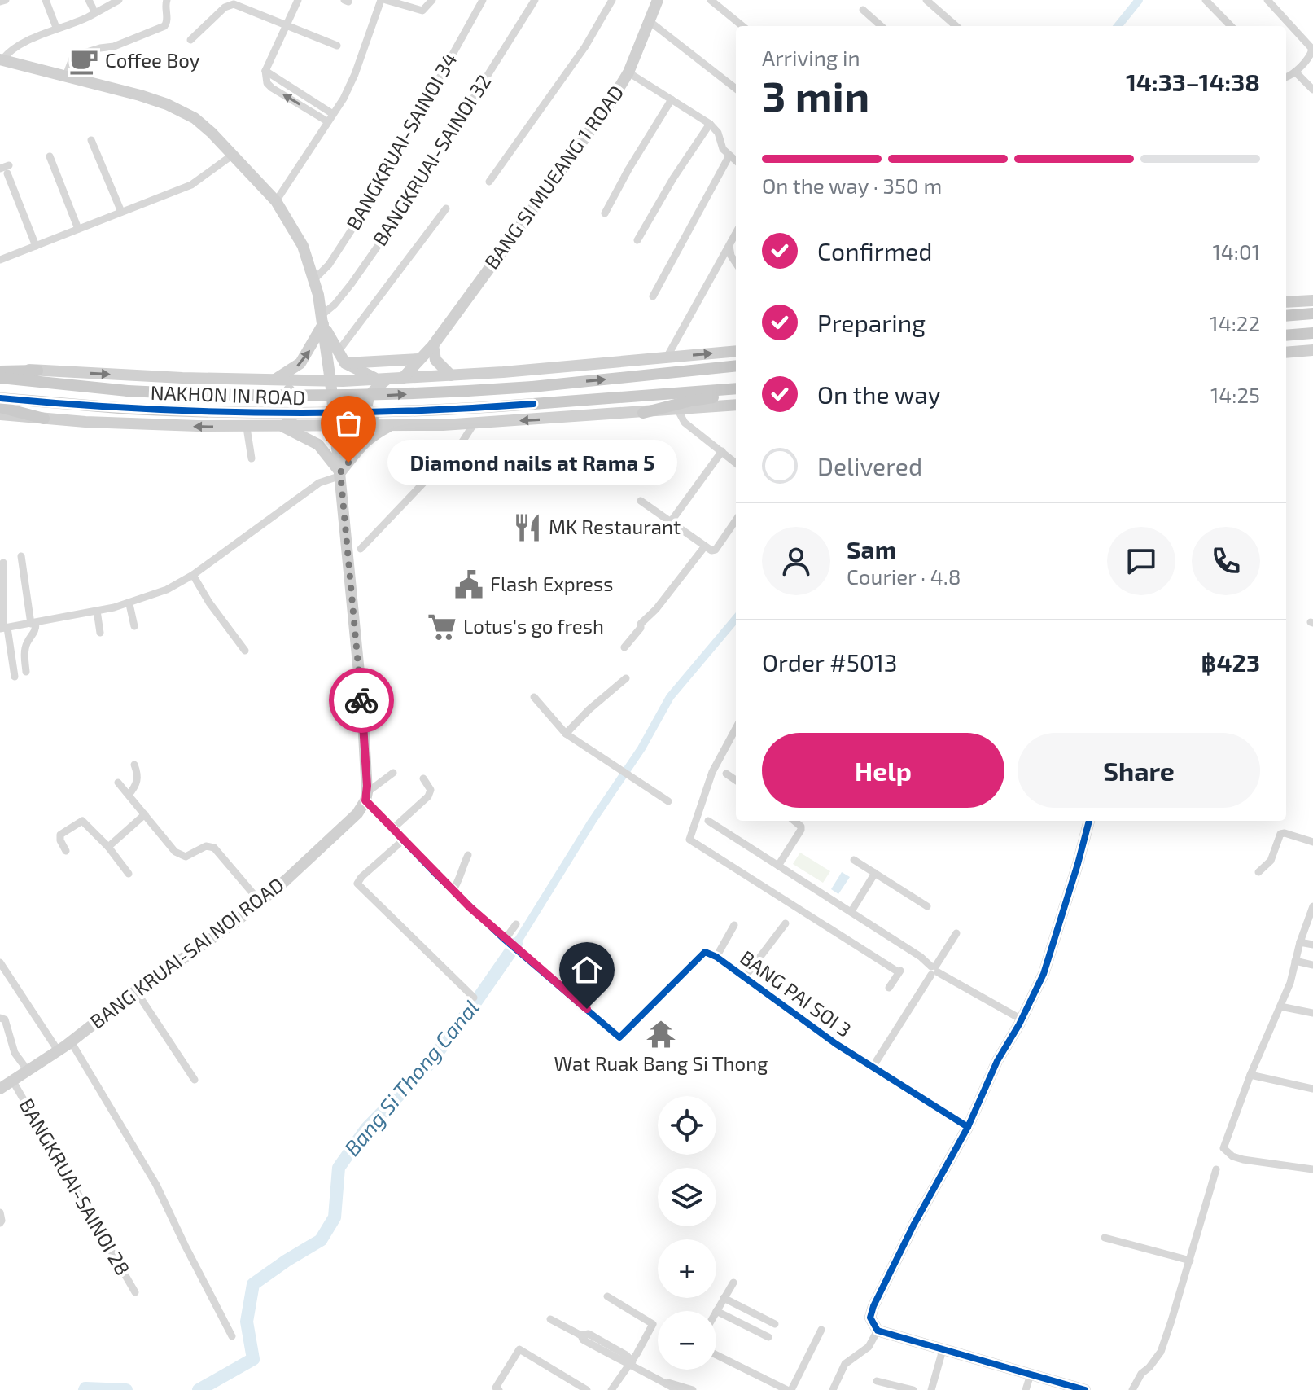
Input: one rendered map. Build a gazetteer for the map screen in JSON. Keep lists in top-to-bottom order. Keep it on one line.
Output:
{"streets":{"main road":["BANG SI MUEANG 1 ROAD","NAKHON IN ROAD","BANG KRUAI-SAI NOI ROAD"],"street":["BANGKRUAI-SAINOI 34","BANGKRUAI-SAINOI 32","BANG PAI SOI 3","BANGKRUAI-SAINOI 28"]},"crossings":[["BANG SI MUEANG 1 ROAD","NAKHON IN ROAD"],["BANG KRUAI-SAI NOI ROAD","BANGKRUAI-SAINOI 28"]],"water":["Bang Si Thong Canal"],"places":{"cafe":["Coffee Boy"],"other":["Diamond nails at Rama 5"],"restaurant":["MK Restaurant"],"public building":["Flash Express"],"supermarket":["Lotus's go fresh"],"temple":["Wat Ruak Bang Si Thong"]},"page":{"heading":["3 min","Arriving in","14:33–14:38"],"panel":["Sam","Courier · 4.8","Order #5013","฿423"],"bar":"On the way · 350 m","list":[["Confirmed","14:01"],["Preparing","14:22"],["On the way","14:25"],"Delivered"],"bubble":"Diamond nails at Rama 5","buttons":["Help","Share"],"map_buttons":["+","−"]}}
